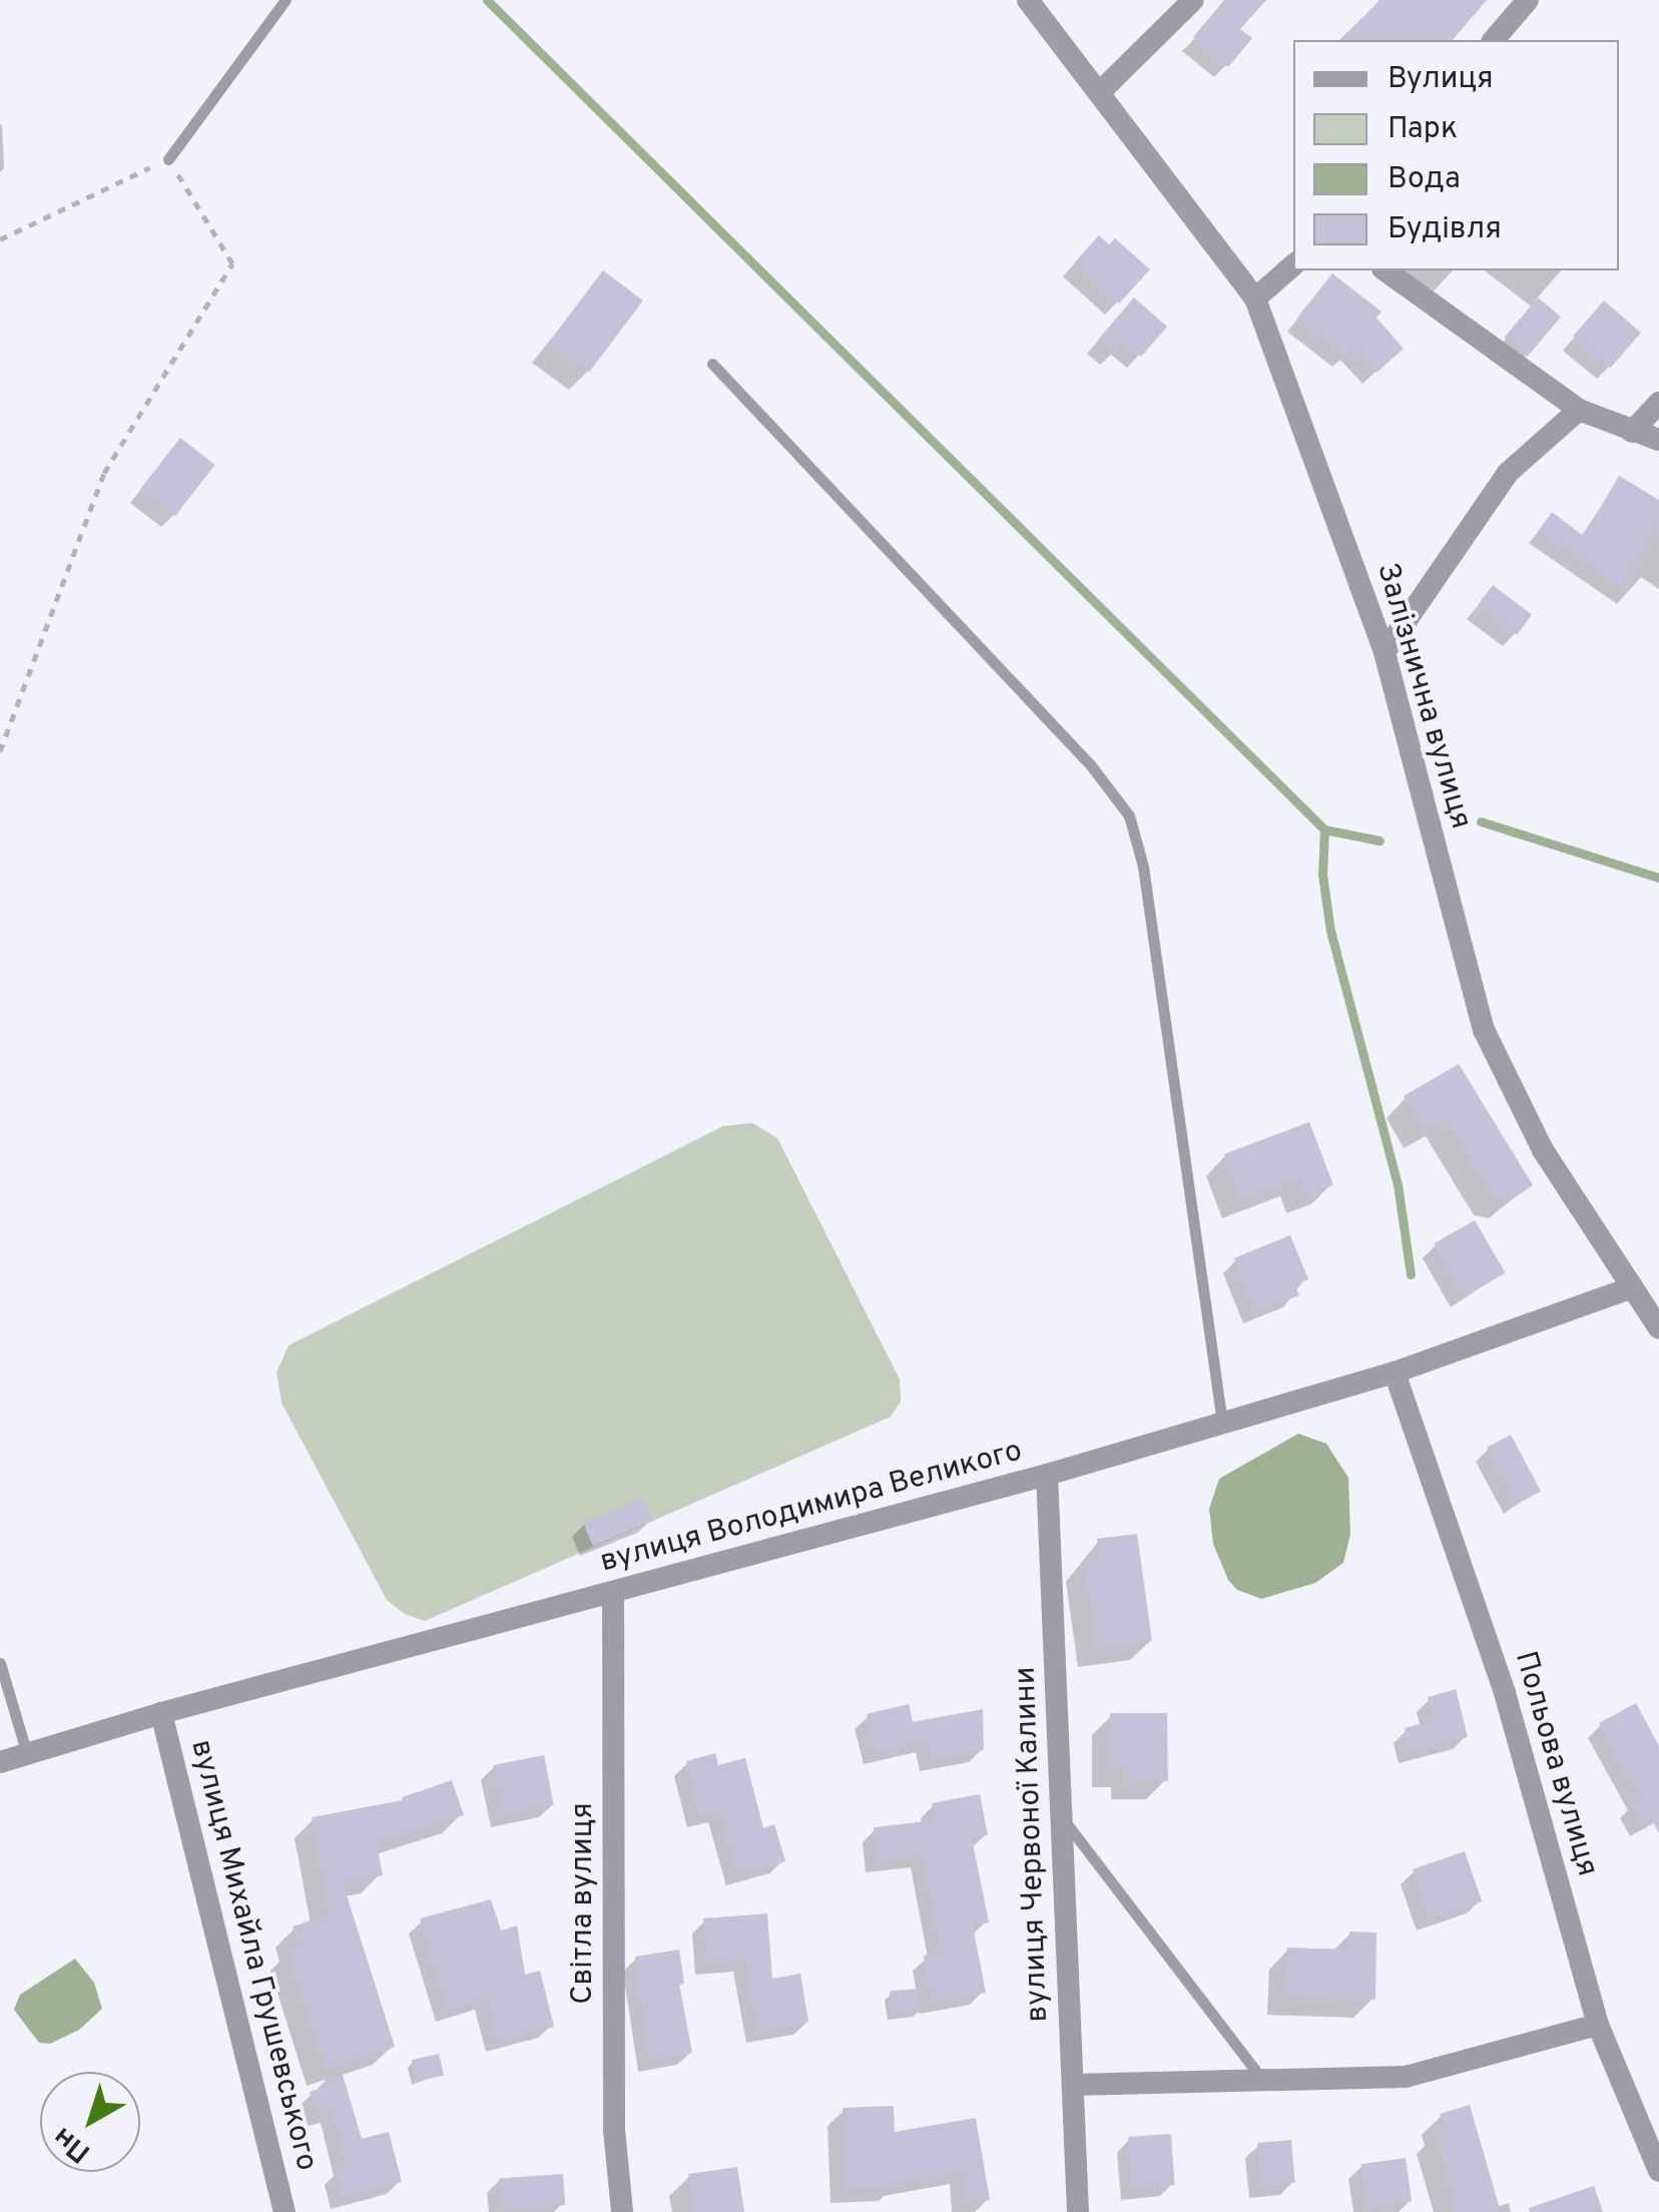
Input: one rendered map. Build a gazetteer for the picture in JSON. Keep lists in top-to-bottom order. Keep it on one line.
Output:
{"streets":{"street":["Залізнична вулиця","вулиця Володимира Великого","Польова вулиця","вулиця Червоної Калини","Світла вулиця","вулиця Михайла Грушевського"]},"crossings":[["Залізнична вулиця","вулиця Володимира Великого"],["вулиця Володимира Великого","Польова вулиця"],["вулиця Володимира Великого","вулиця Червоної Калини"],["вулиця Володимира Великого","Світла вулиця"],["вулиця Володимира Великого","вулиця Михайла Грушевського"]],"legend":["Вулиця","Парк","Вода","Будівля"],"north":"bottom left"}
